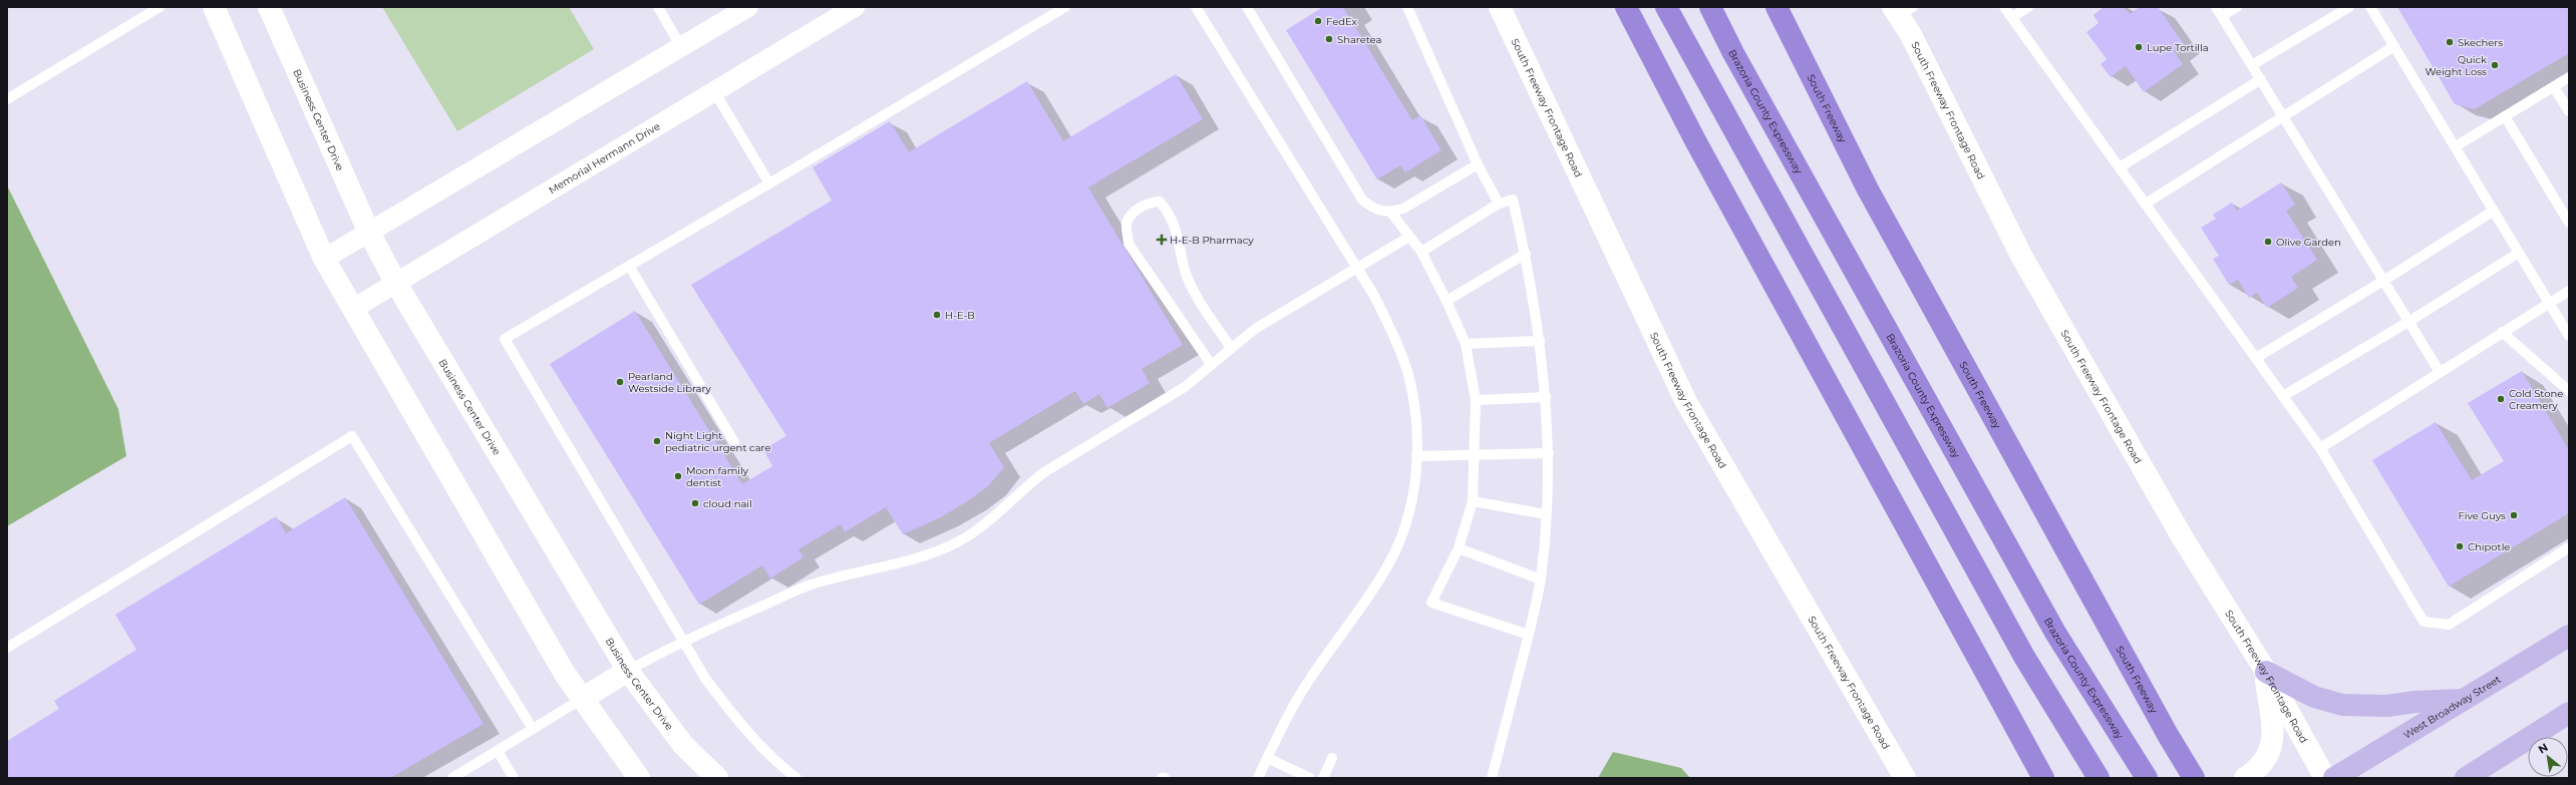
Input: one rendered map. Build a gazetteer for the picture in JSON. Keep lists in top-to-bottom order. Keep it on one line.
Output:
{"streets":{"highway":["South Freeway","Brazoria County Expressway"],"main road":["South Freeway Frontage Road","Business Center Drive","West Broadway Street"],"street":["Memorial Hermann Drive"]},"crossings":[["Business Center Drive","Memorial Hermann Drive"]],"places":{"other":["FedEx","Sharetea","Skechers","Lupe Tortilla","Quick Weight Loss","Olive Garden","H-E-B","Pearland Westside Library","Cold Stone Creamery","Night Light pediatric urgent care","Moon family dentist","cloud nail","Five Guys","Chipotle"],"health":["H-E-B Pharmacy"]},"north":"top left"}
